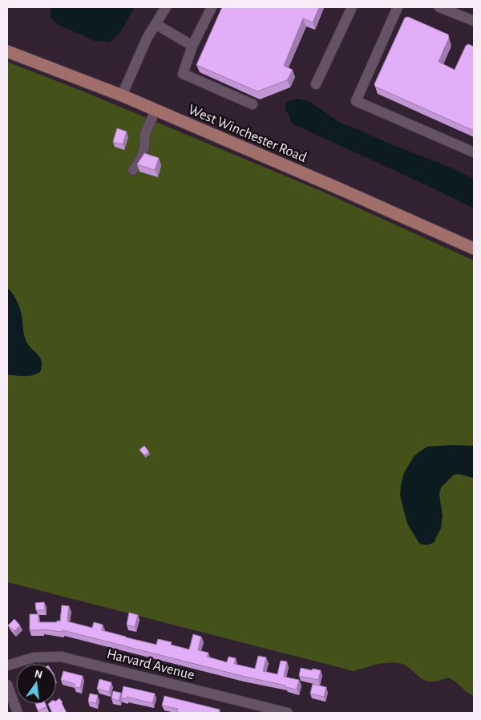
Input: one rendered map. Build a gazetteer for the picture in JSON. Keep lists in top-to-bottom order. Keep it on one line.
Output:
{"streets":{"main road":["West Winchester Road"],"street":["Harvard Avenue"]},"north":"top"}
